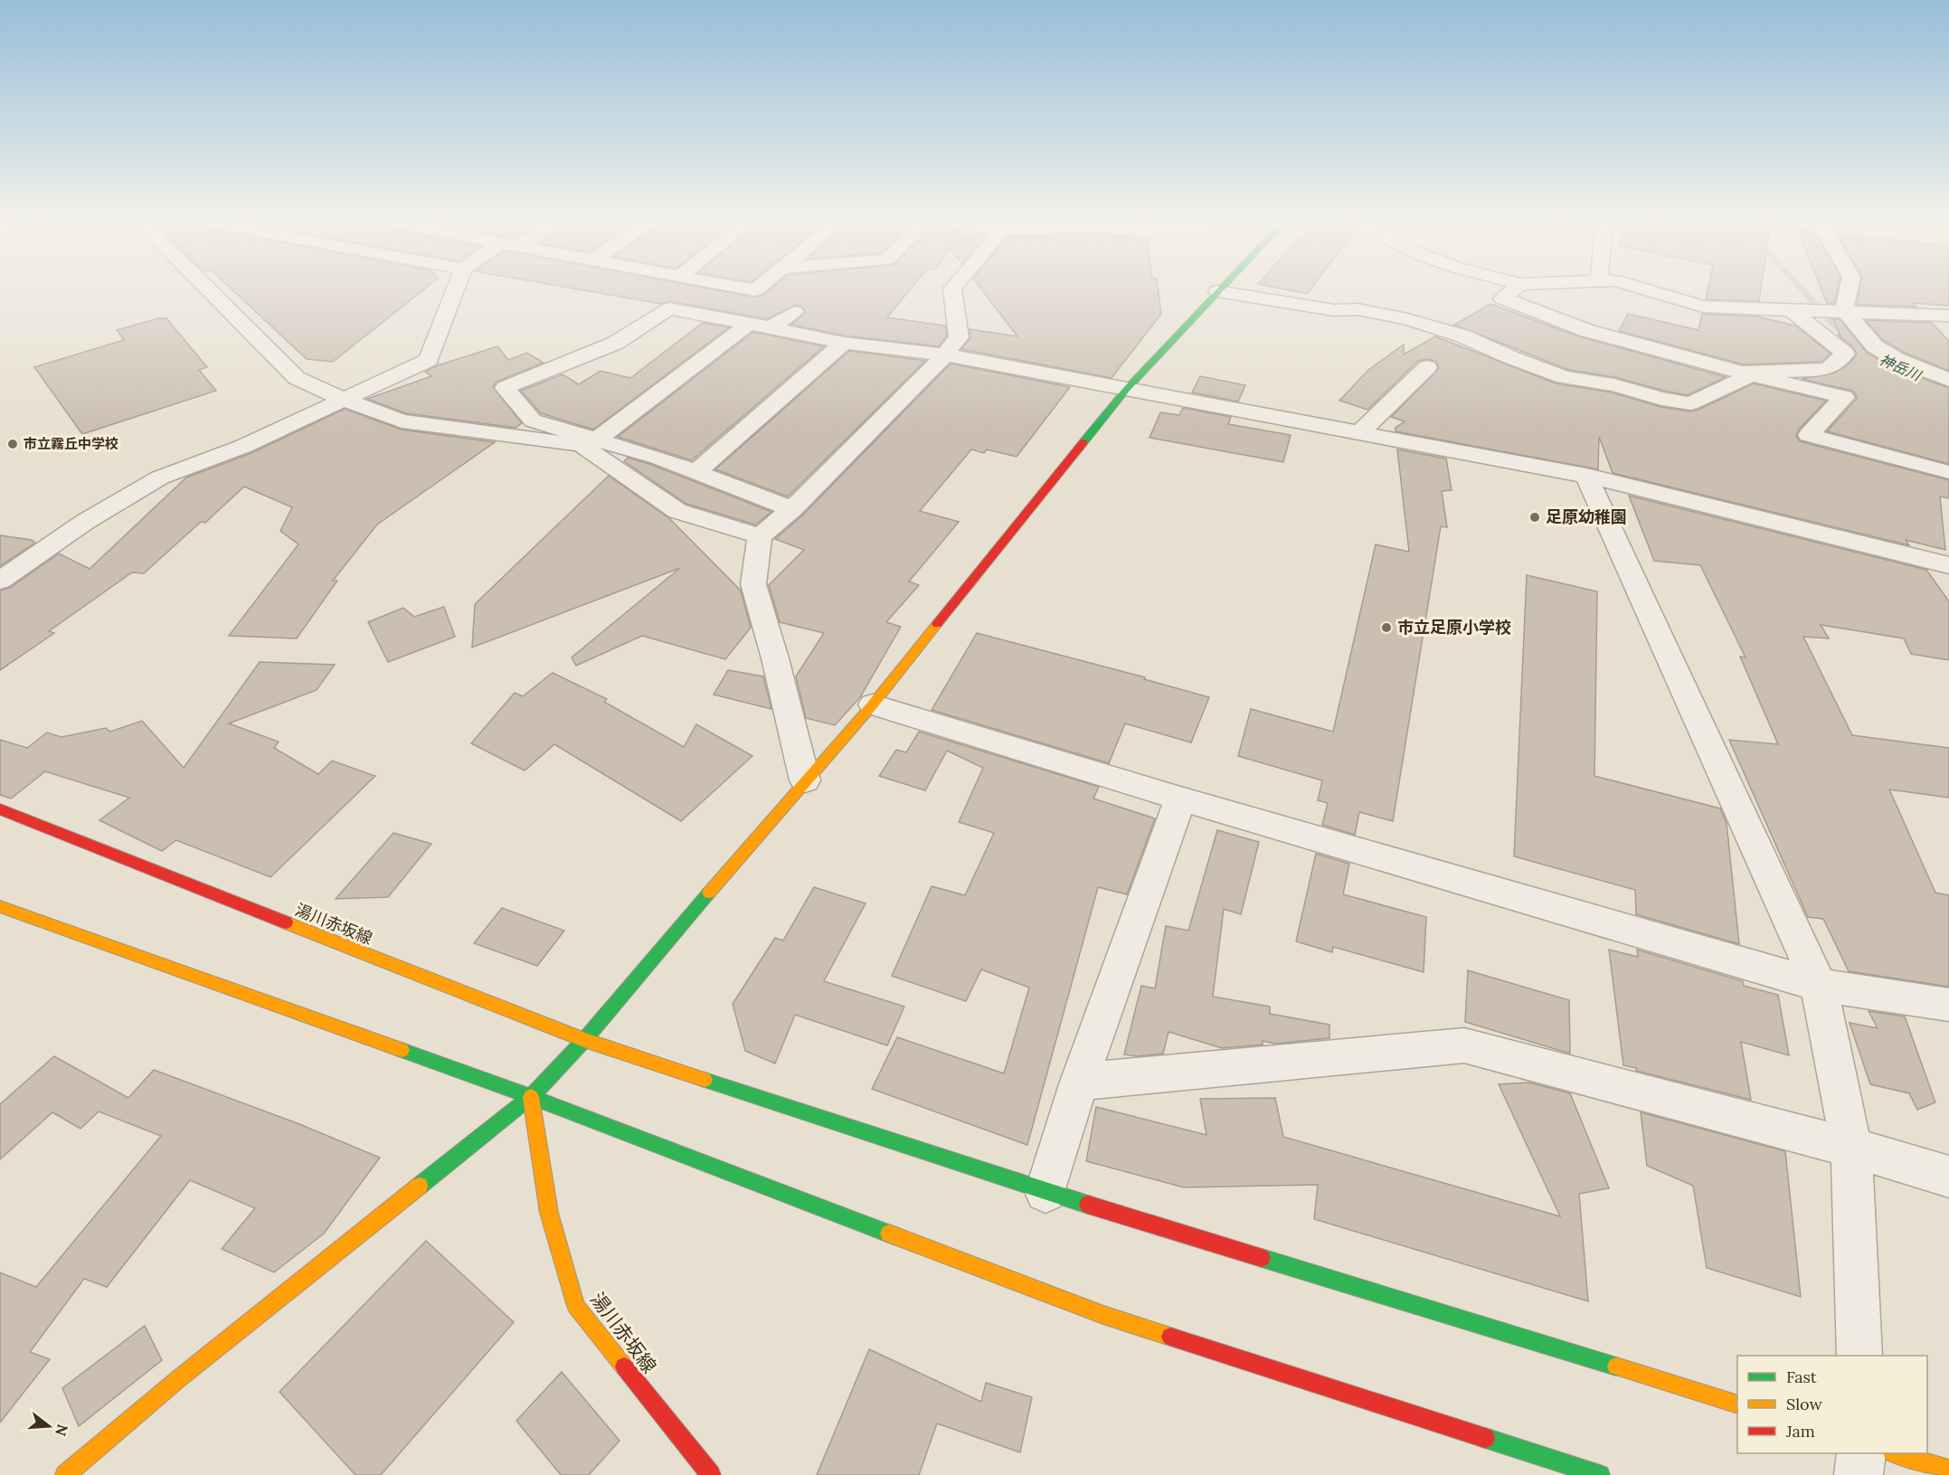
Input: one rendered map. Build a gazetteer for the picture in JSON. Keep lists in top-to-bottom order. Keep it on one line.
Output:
{"streets":{"street":["湯川赤坂線"]},"water":["神岳川"],"places":["市立霧丘中学校","足原幼稚園","市立足原小学校"],"legend":["Fast","Slow","Jam"],"north":"right"}
